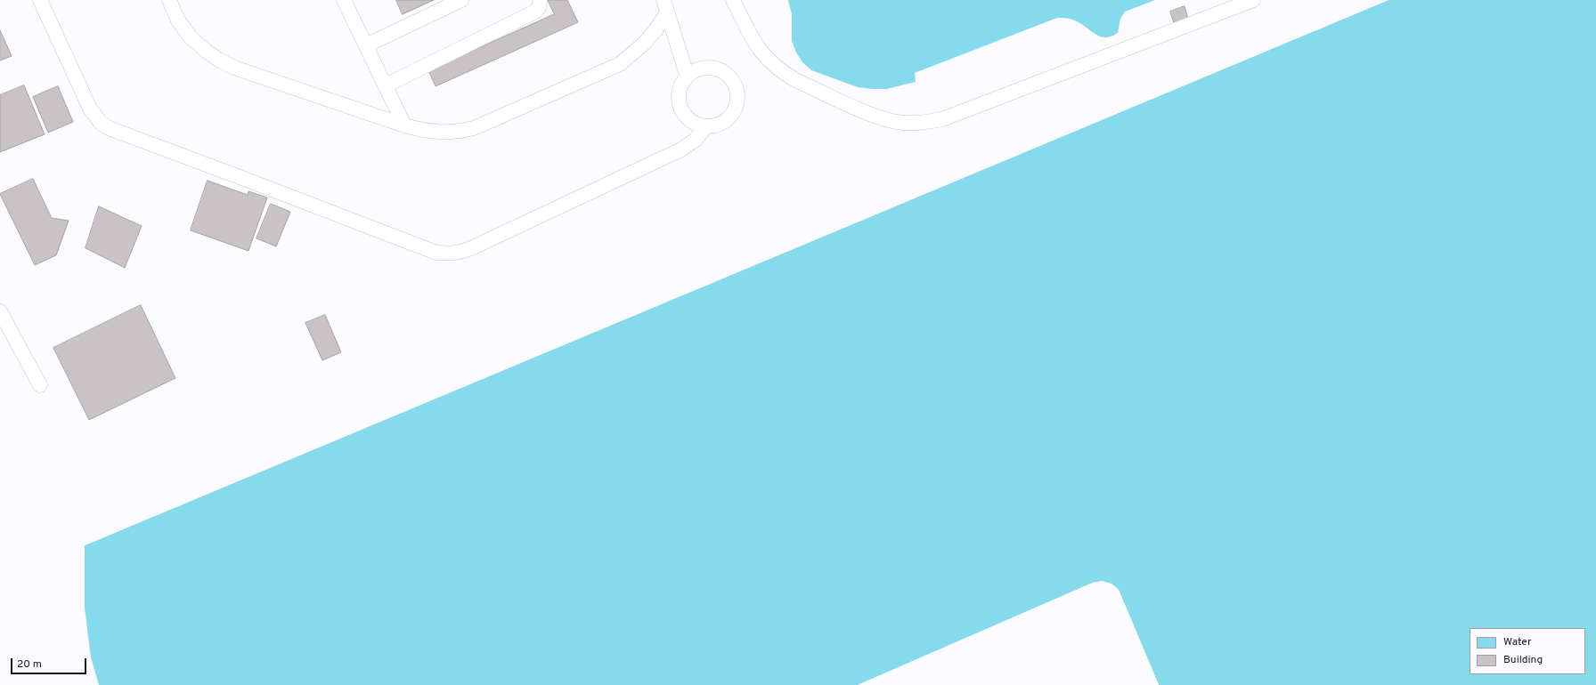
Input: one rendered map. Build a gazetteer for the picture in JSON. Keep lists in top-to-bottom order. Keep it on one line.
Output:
{"legend":["Water","Building"],"scale_bar":"20 m"}
